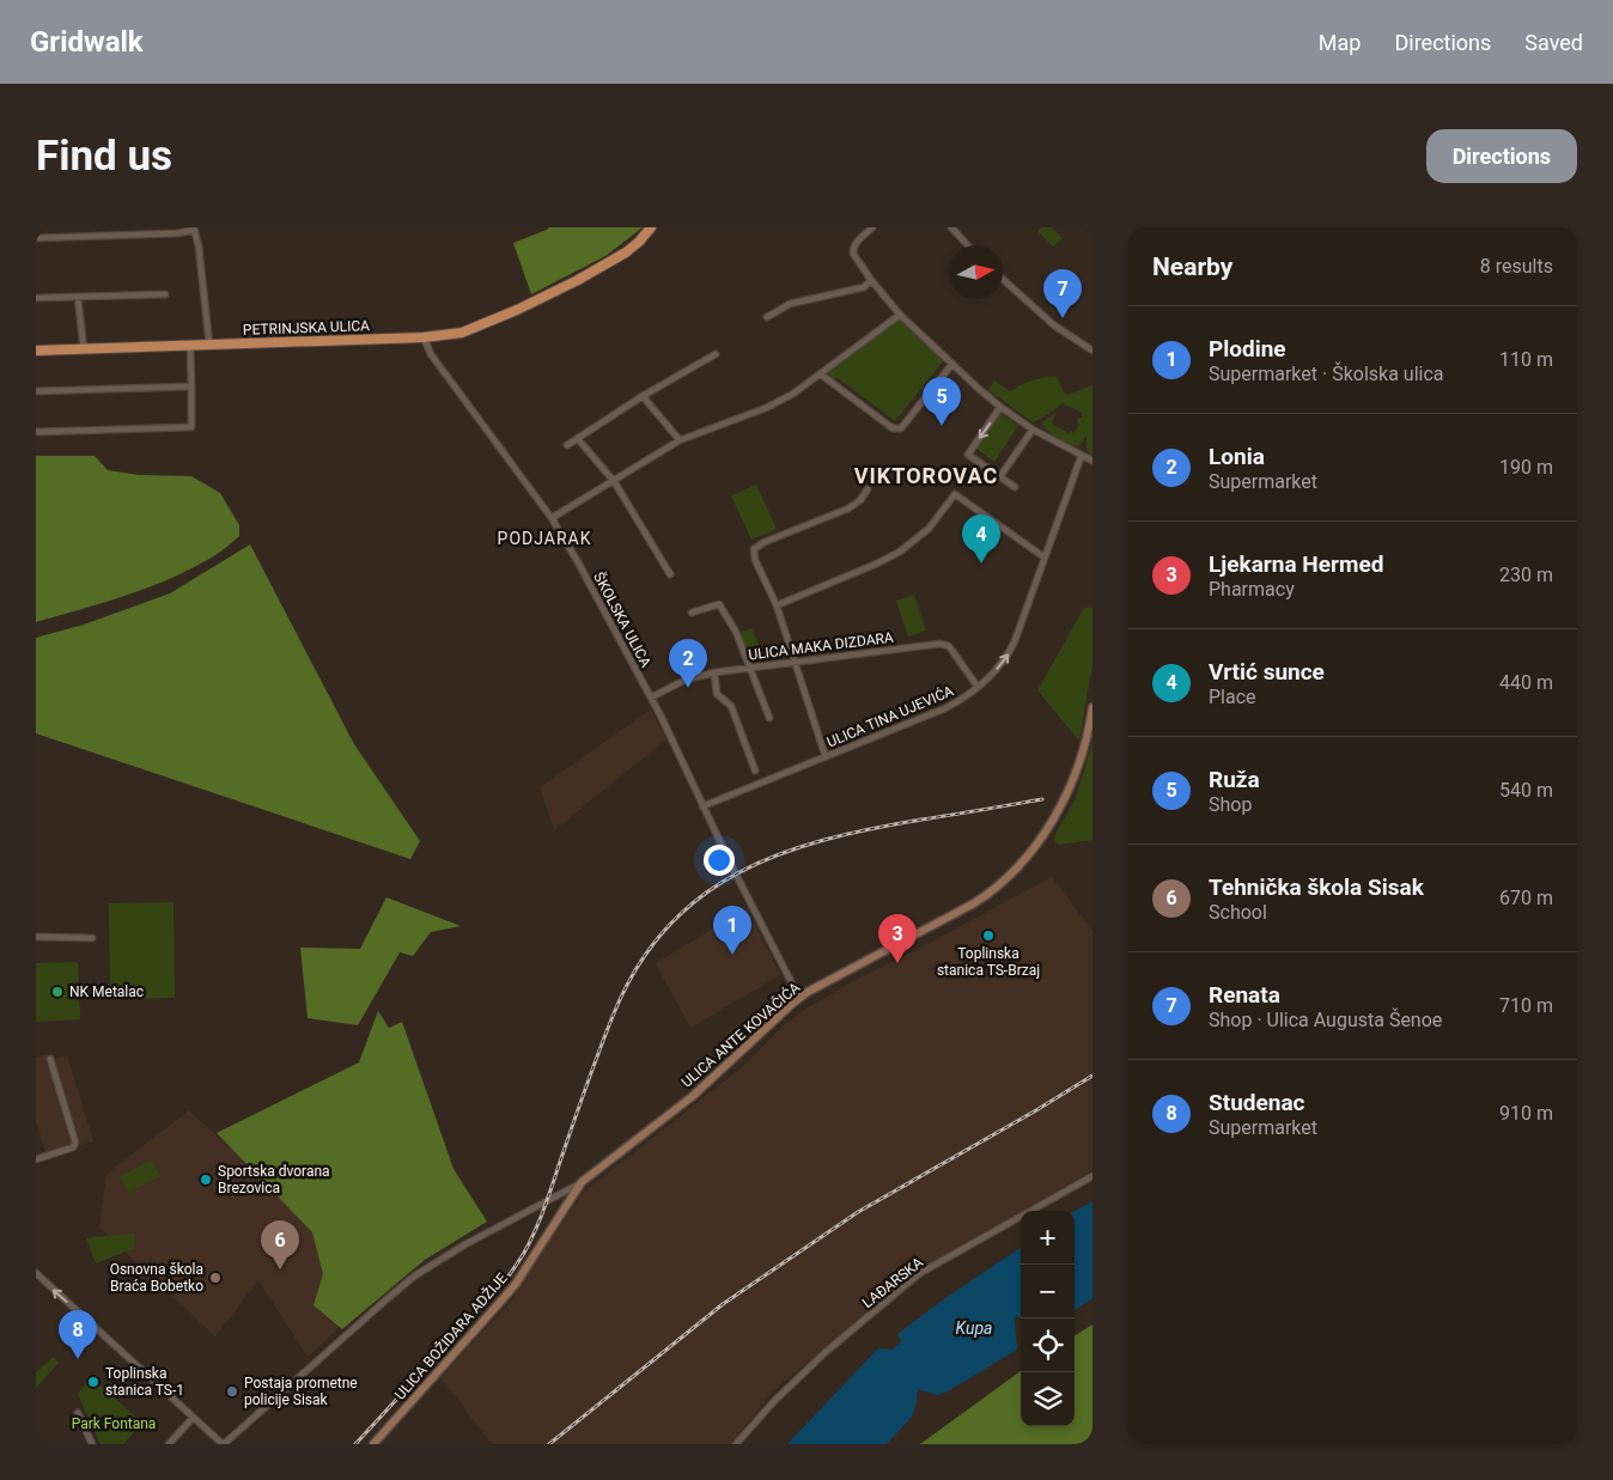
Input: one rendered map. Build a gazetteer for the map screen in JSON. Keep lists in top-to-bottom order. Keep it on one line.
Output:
{"streets":{"main road":["PETRINJSKA ULICA","ULICA ANTE KOVAČIĆA","ULICA BOŽIDARA ADŽIJE"],"street":["ŠKOLSKA ULICA","ULICA MAKA DIZDARA","ULICA TINA UJEVIĆA","LAĐARSKA"]},"crossings":[["PETRINJSKA ULICA","ŠKOLSKA ULICA"],["ŠKOLSKA ULICA","ULICA MAKA DIZDARA"],["ŠKOLSKA ULICA","ULICA TINA UJEVIĆA"],["ŠKOLSKA ULICA","ULICA ANTE KOVAČIĆA"],["ULICA MAKA DIZDARA","ULICA TINA UJEVIĆA"],["ULICA ANTE KOVAČIĆA","ULICA BOŽIDARA ADŽIJE"]],"districts":["VIKTOROVAC","PODJARAK"],"water":["Kupa"],"parks":["Park Fontana"],"places":["Toplinska stanica TS-Brzaj","NK Metalac","Sportska dvorana Brezovica","Osnovna škola Braća Bobetko","Toplinska stanica TS-1","Postaja prometne policije Sisak"],"north":"right","page":{"header":"Gridwalk","nav":["Map","Directions","Saved"],"buttons":"Directions","title":"Find us","heading":["Nearby","8 results"],"pins":["7","5","4","2","1","3","6","8"],"list":[{"mark":"1","name":"Plodine","note":"Supermarket · Školska ulica","value":"110 m"},{"mark":"2","name":"Lonia","note":"Supermarket","value":"190 m"},{"mark":"3","name":"Ljekarna Hermed","note":"Pharmacy","value":"230 m"},{"mark":"4","name":"Vrtić sunce","note":"Place","value":"440 m"},{"mark":"5","name":"Ruža","note":"Shop","value":"540 m"},{"mark":"6","name":"Tehnička škola Sisak","note":"School","value":"670 m"},{"mark":"7","name":"Renata","note":"Shop · Ulica Augusta Šenoe","value":"710 m"},{"mark":"8","name":"Studenac","note":"Supermarket","value":"910 m"}],"map_buttons":["+","−"]}}
